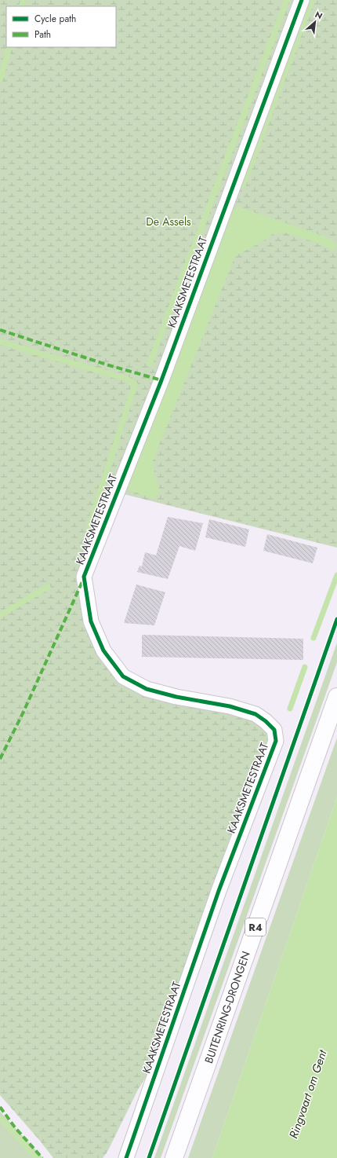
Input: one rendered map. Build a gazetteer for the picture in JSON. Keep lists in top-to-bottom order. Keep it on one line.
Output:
{"streets":{"highway":["R4","BUITENRING-DRONGEN"],"street":["KAAKSMETESTRAAT"]},"water":["Ringvaart om Gent"],"parks":["De Assels"],"legend":["Cycle path","Path"],"north":"top right"}
